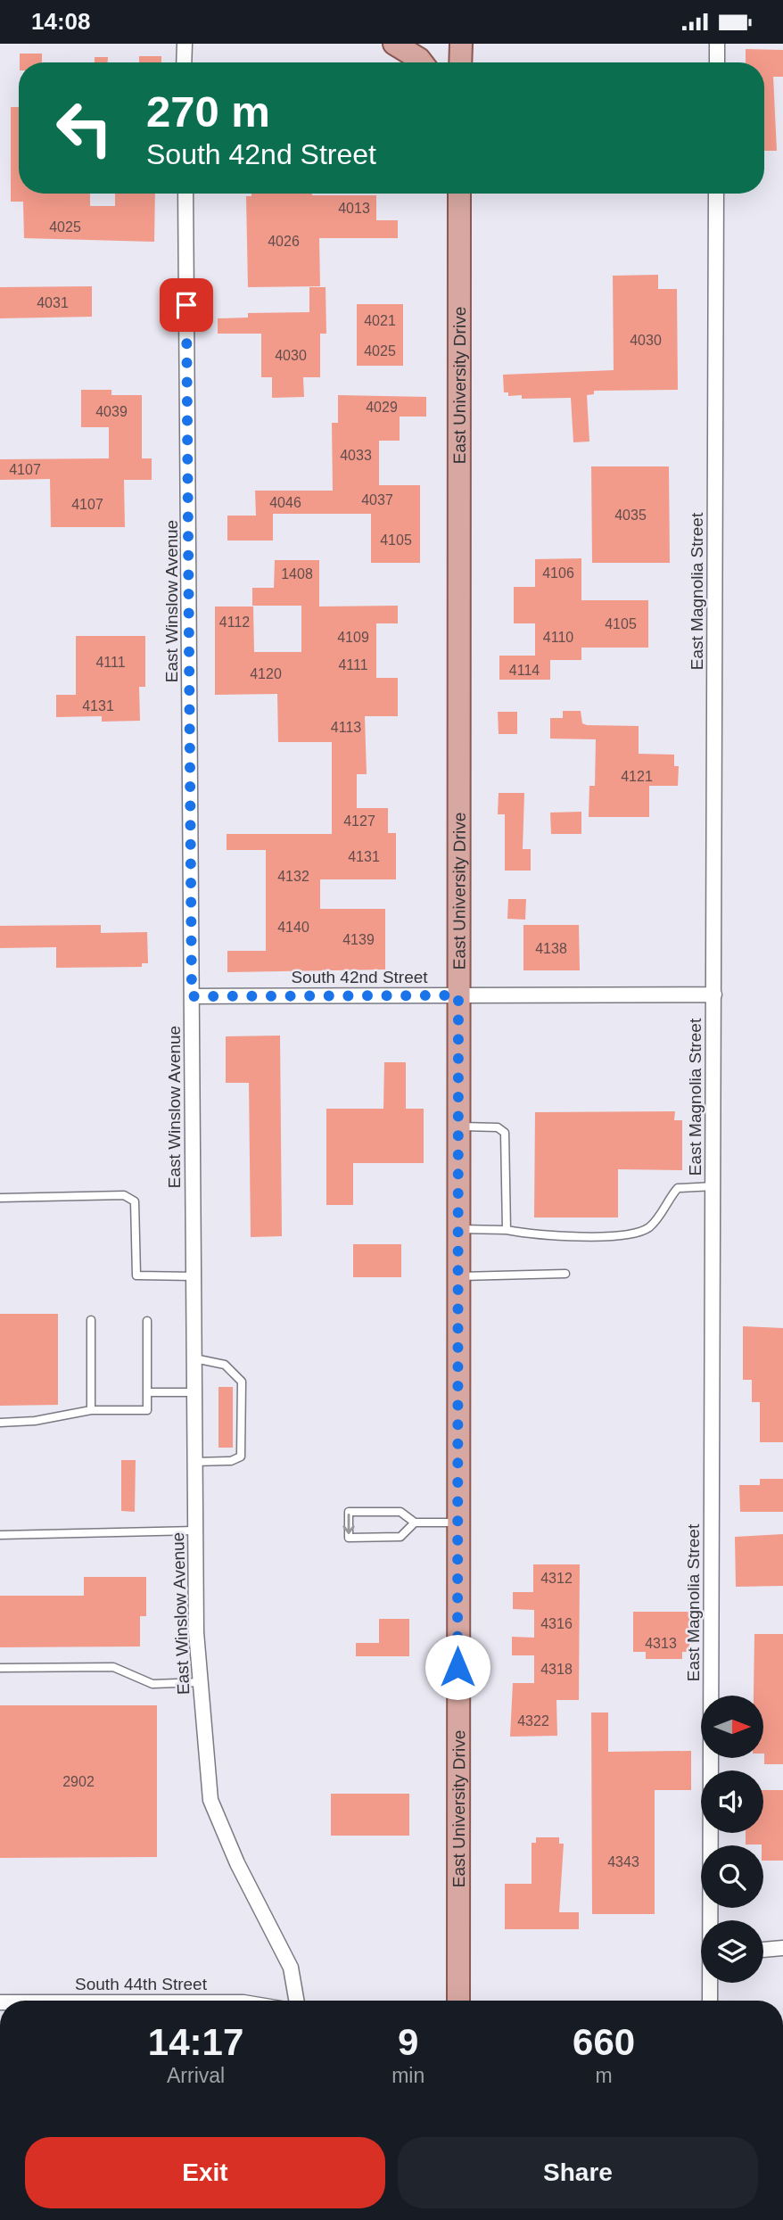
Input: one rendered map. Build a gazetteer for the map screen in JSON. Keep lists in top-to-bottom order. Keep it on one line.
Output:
{"streets":{"main road":["East University Drive"],"street":["East Magnolia Street","East Winslow Avenue","South 42nd Street"]},"crossings":[["East University Drive","South 42nd Street"],["East Magnolia Street","South 42nd Street"],["East Winslow Avenue","South 42nd Street"]],"house_numbers":["4013","4025","4026","4031","4021","4030","4025","4030","4029","4039","4033","4107","4037","4046","4107","4035","4105","4106","1408","4112","4105","4109","4110","4111","4111","4114","4120","4131","4113","4121","4127","4131","4132","4140","4139","4138","4312","4316","4313","4318","4322","2902","4343"],"north":"right","page":{"status":"14:08","turn":["270 m","South 42nd Street"],"eta":["14:17","Arrival","9","min","660","m"],"buttons":["Exit","Share"]}}
